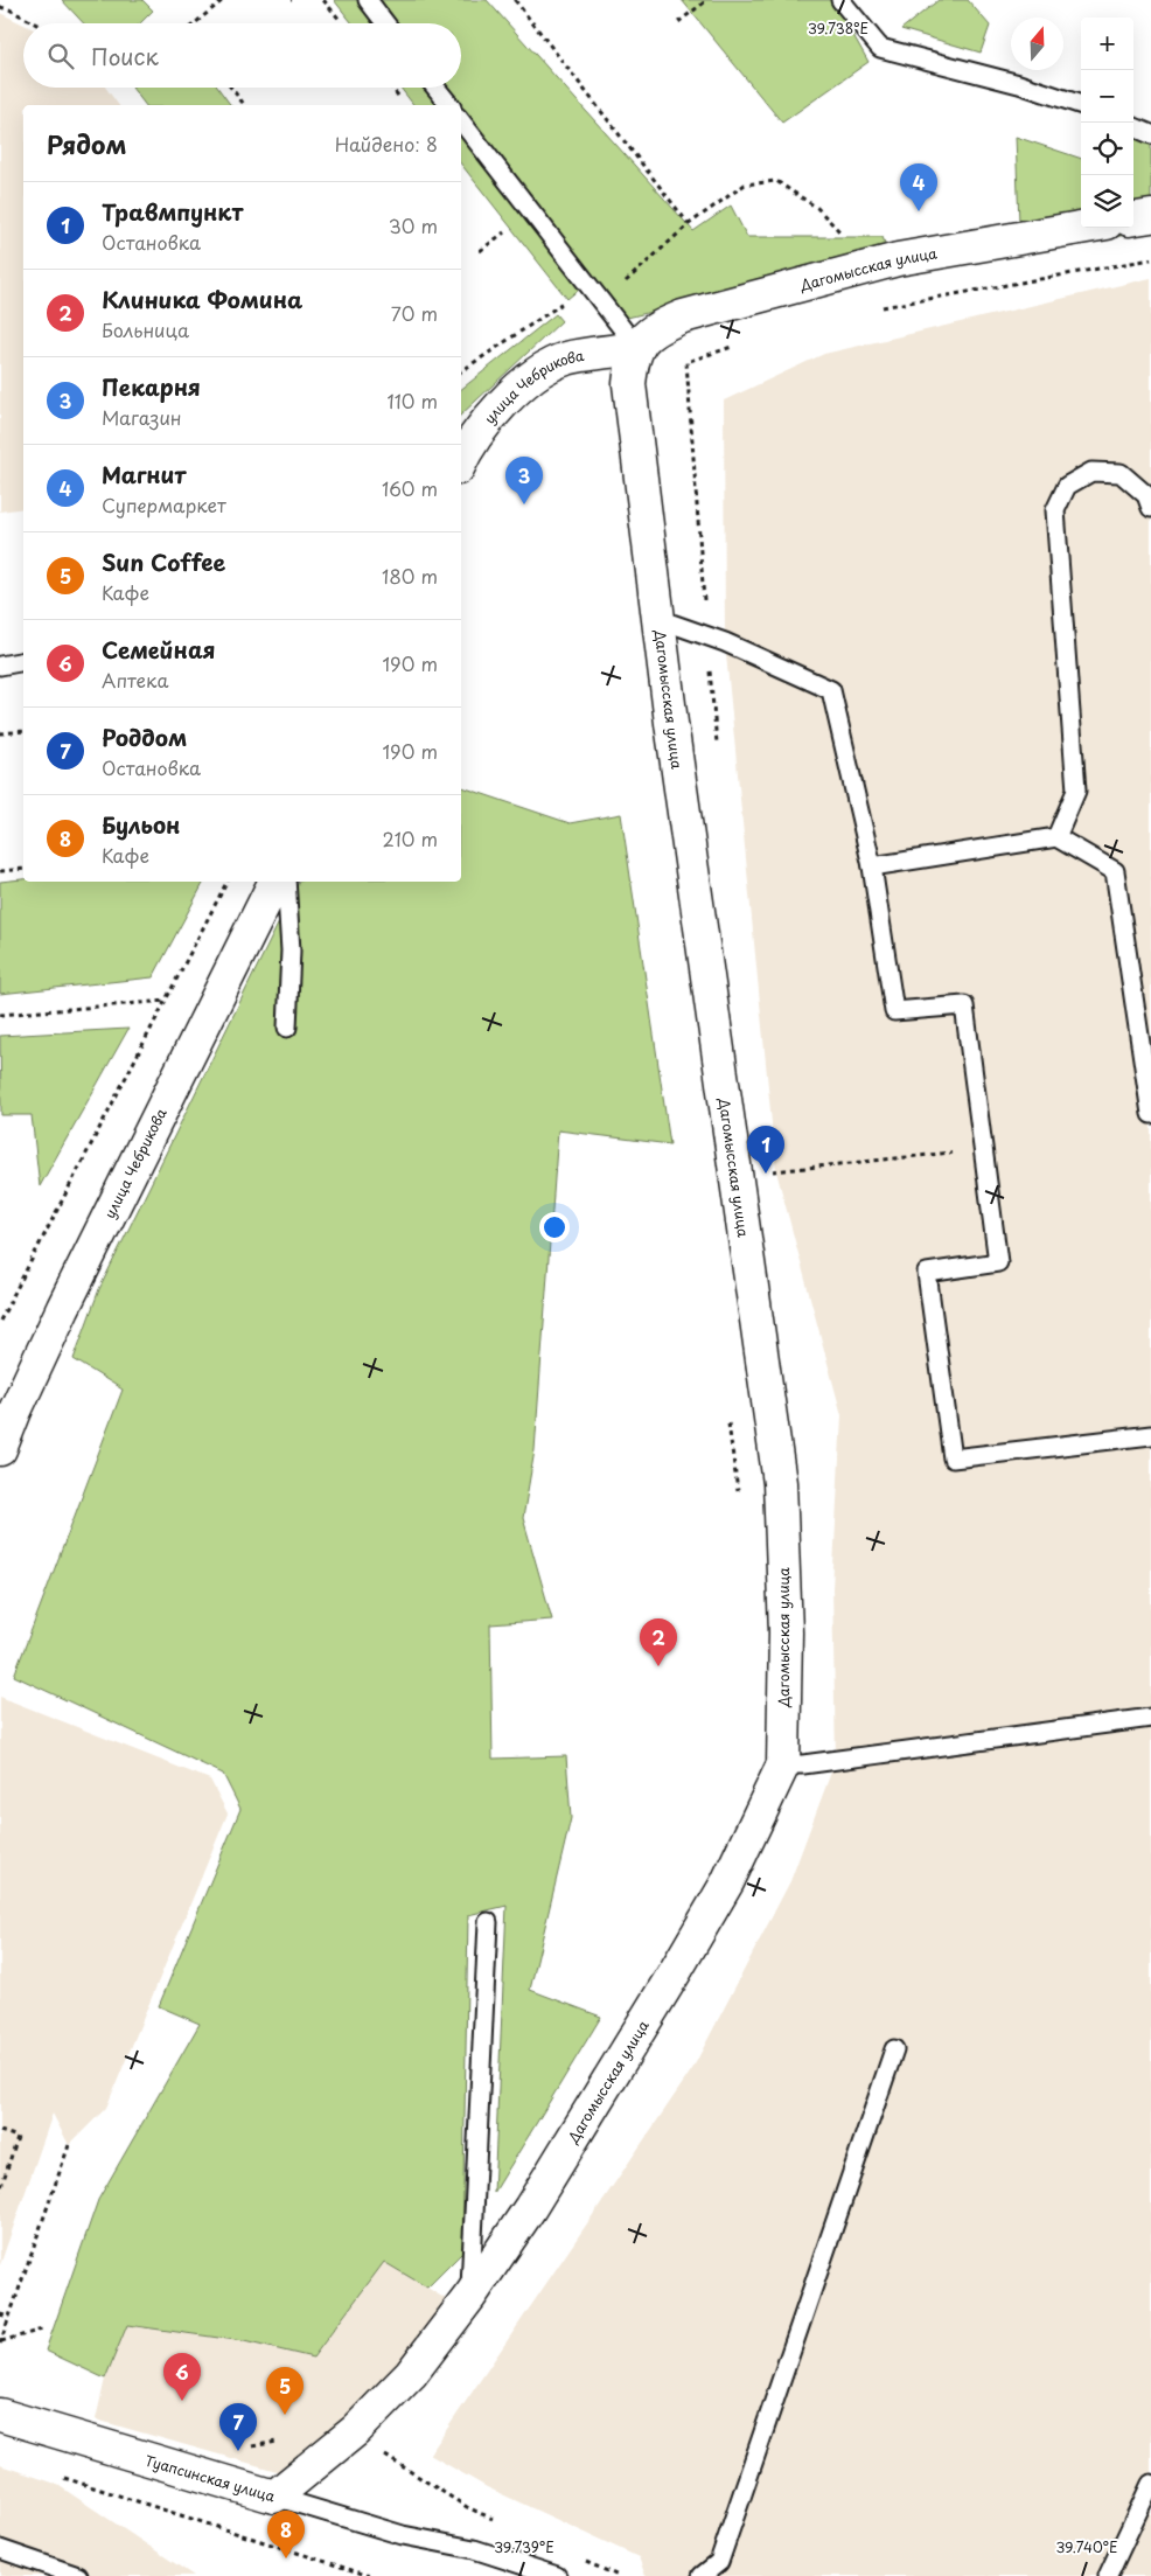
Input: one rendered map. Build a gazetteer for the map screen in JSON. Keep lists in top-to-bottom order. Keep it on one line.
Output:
{"streets":{"street":["Дагомысская улица","улица Чебрикова","Туапсинская улица"]},"crossings":[["Дагомысская улица","улица Чебрикова"],["Дагомысская улица","Туапсинская улица"]],"north":"top","page":{"map_buttons":["+","−"],"search":"Поиск","heading":["Рядом","Найдено: 8"],"pins":["4","3","1","2","6","5","7","8"],"list":[{"mark":"1","name":"Травмпункт","note":"Остановка","value":"30 m"},{"mark":"2","name":"Клиника Фомина","note":"Больница","value":"70 m"},{"mark":"3","name":"Пекарня","note":"Магазин","value":"110 m"},{"mark":"4","name":"Магнит","note":"Супермаркет","value":"160 m"},{"mark":"5","name":"Sun Coffee","note":"Кафе","value":"180 m"},{"mark":"6","name":"Семейная","note":"Аптека","value":"190 m"},{"mark":"7","name":"Роддом","note":"Остановка","value":"190 m"},{"mark":"8","name":"Бульон","note":"Кафе","value":"210 m"}]},"coordinates":["39.738°E","39.739°E","39.740°E"]}
